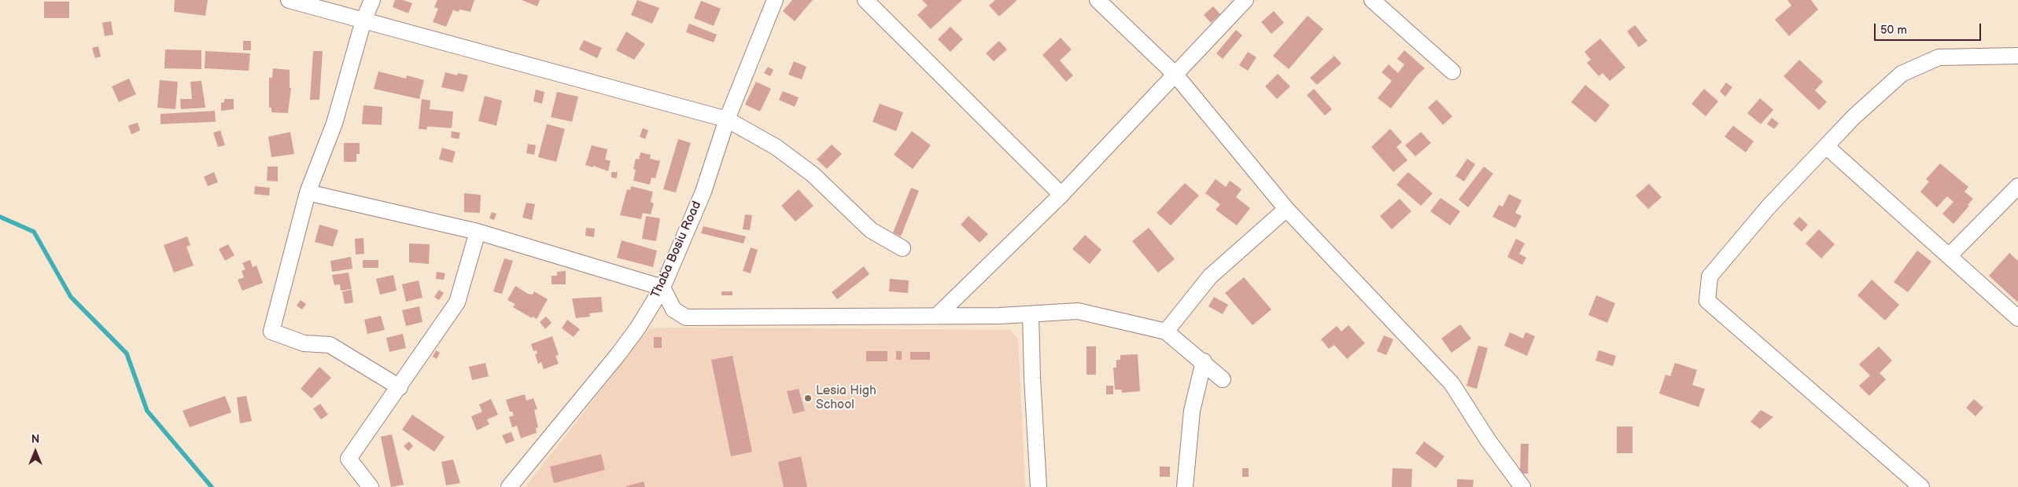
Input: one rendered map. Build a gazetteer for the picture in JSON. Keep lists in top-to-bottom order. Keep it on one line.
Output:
{"streets":{"street":["Thaba Bosiu Road"]},"places":["Lesia High School"],"scale_bar":"50 m","north":"top"}
